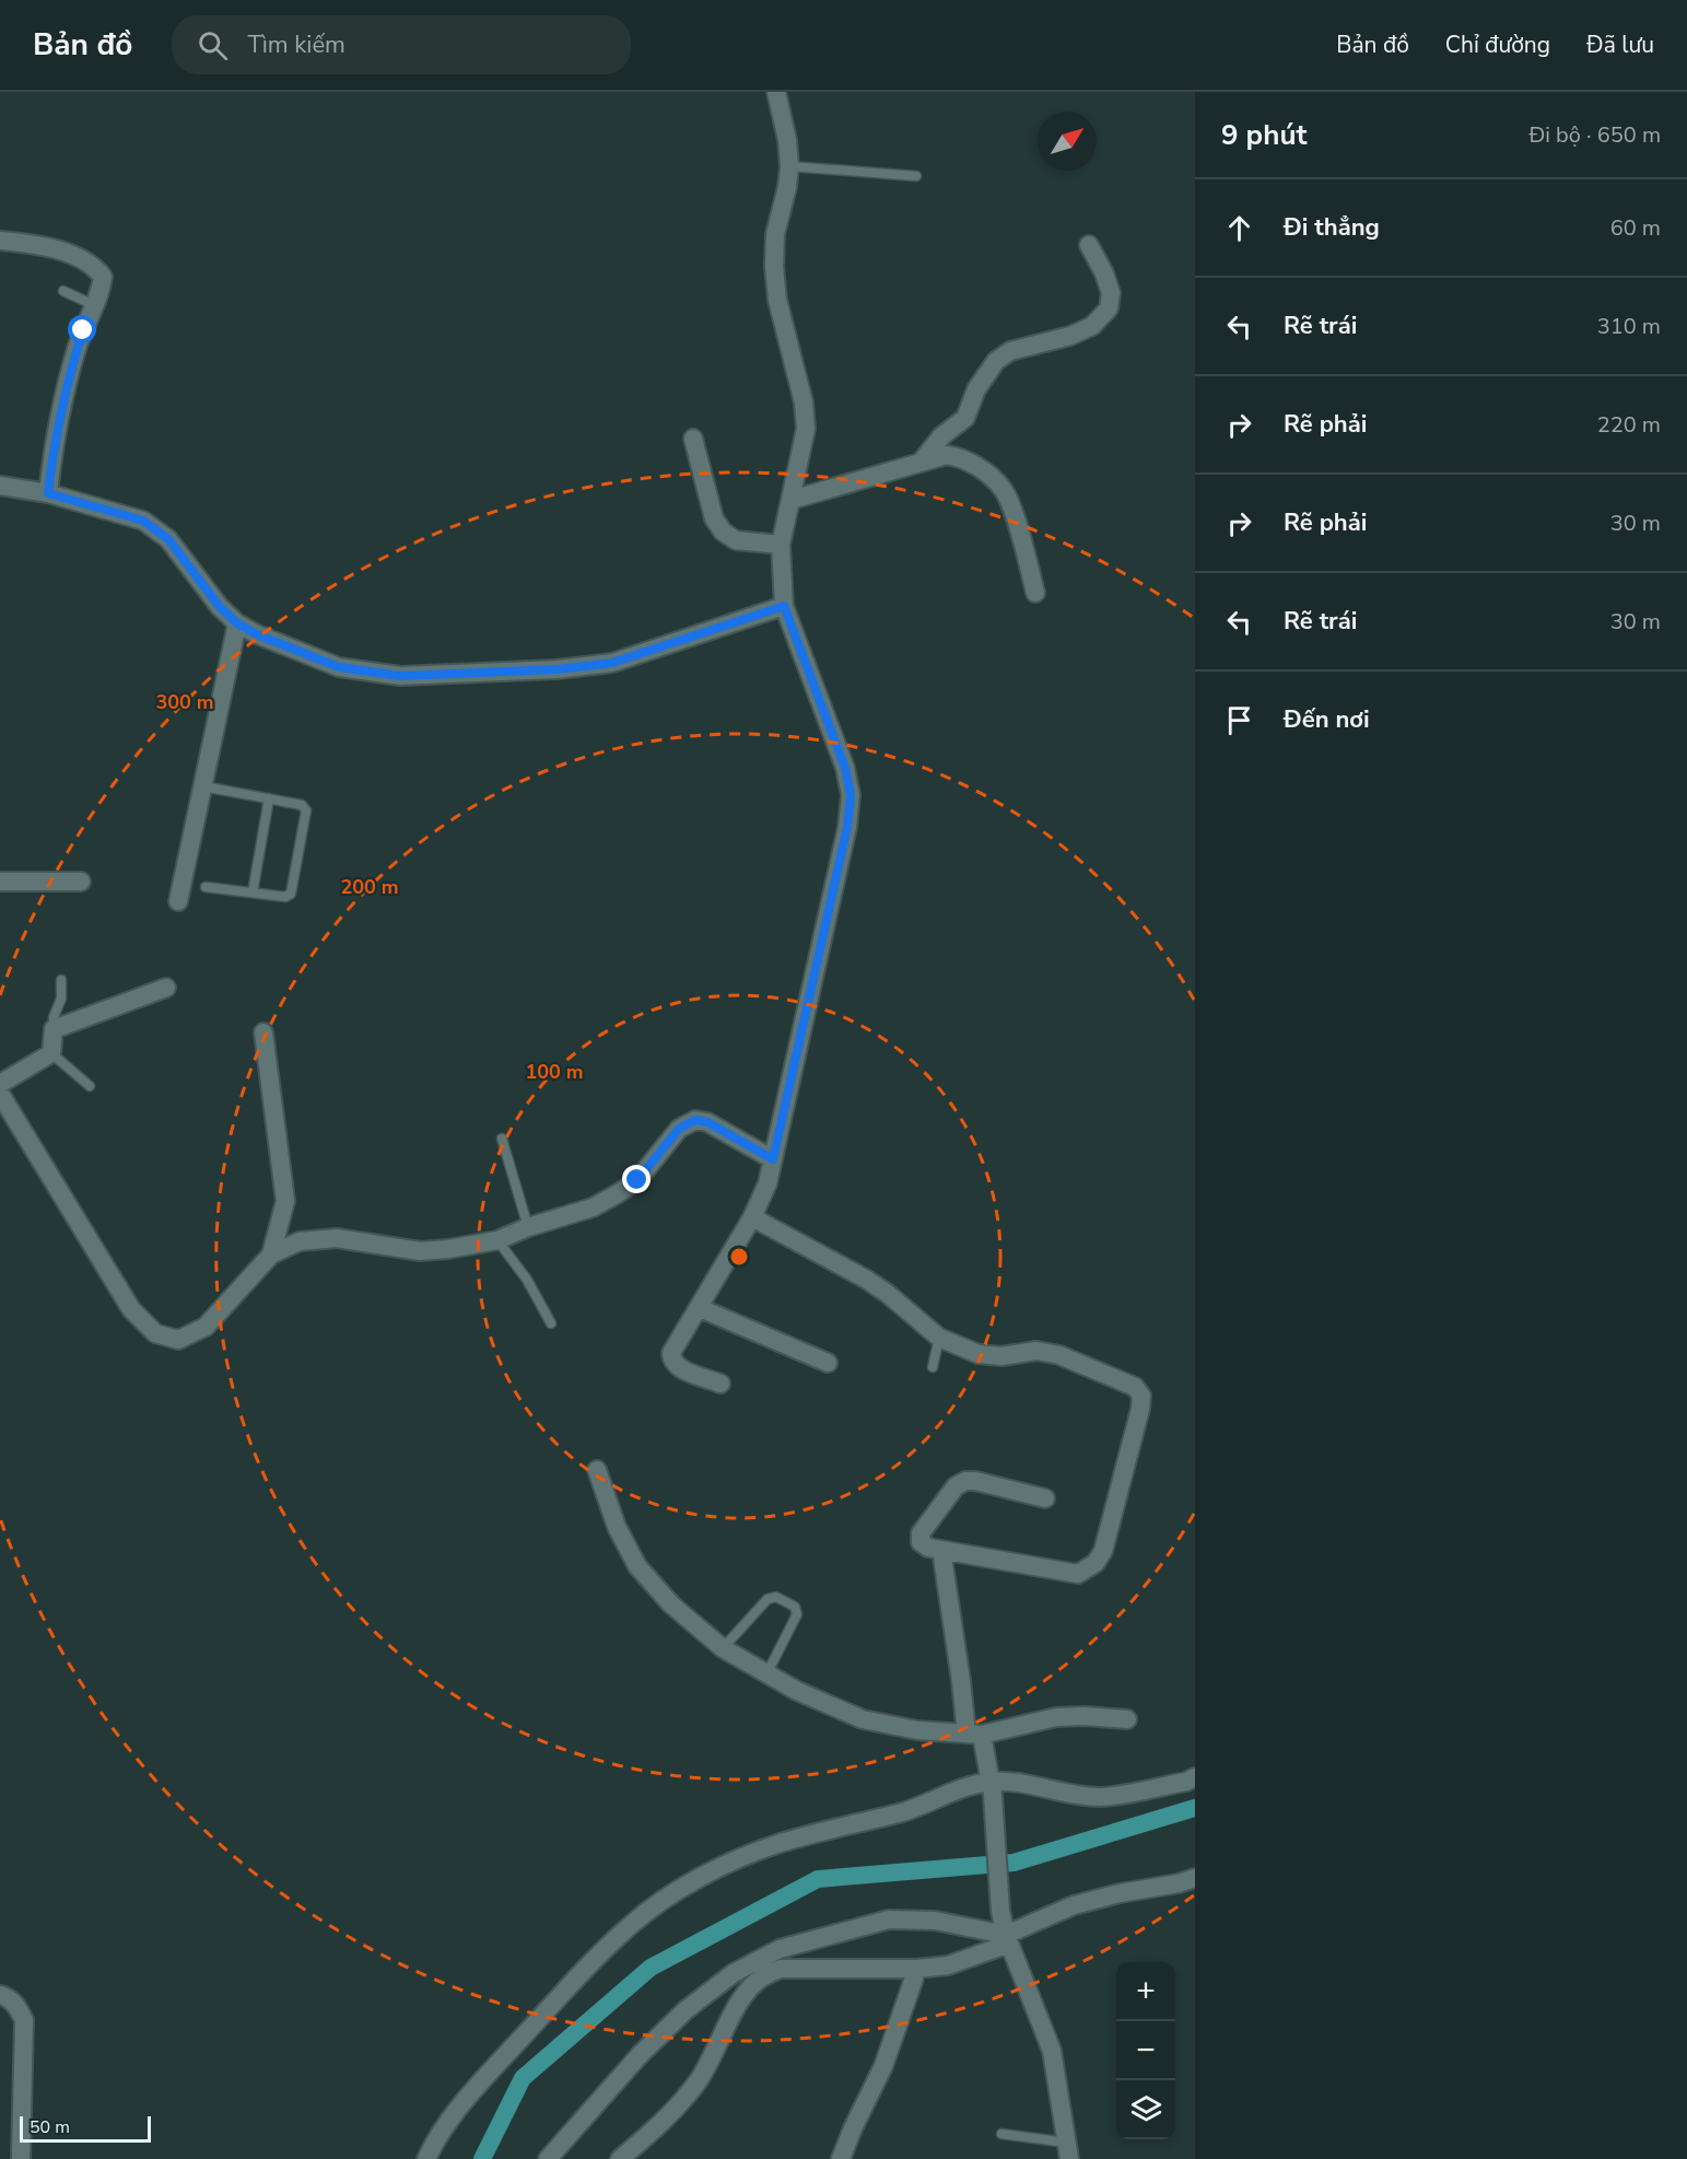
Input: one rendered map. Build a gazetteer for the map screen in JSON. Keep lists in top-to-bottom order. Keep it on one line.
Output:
{"scale_bar":"50 m","north":"top right","page":{"header":"Bản đồ","search":"Tìm kiếm","nav":["Bản đồ","Chỉ đường","Đã lưu"],"heading":["9 phút","Đi bộ · 650 m"],"list":[["Đi thẳng","60 m"],["Rẽ trái","310 m"],["Rẽ phải","220 m"],["Rẽ phải","30 m"],["Rẽ trái","30 m"],"Đến nơi"],"map_buttons":["+","−"],"scale":"50 m"},"rings":["300 m","200 m","100 m"]}
